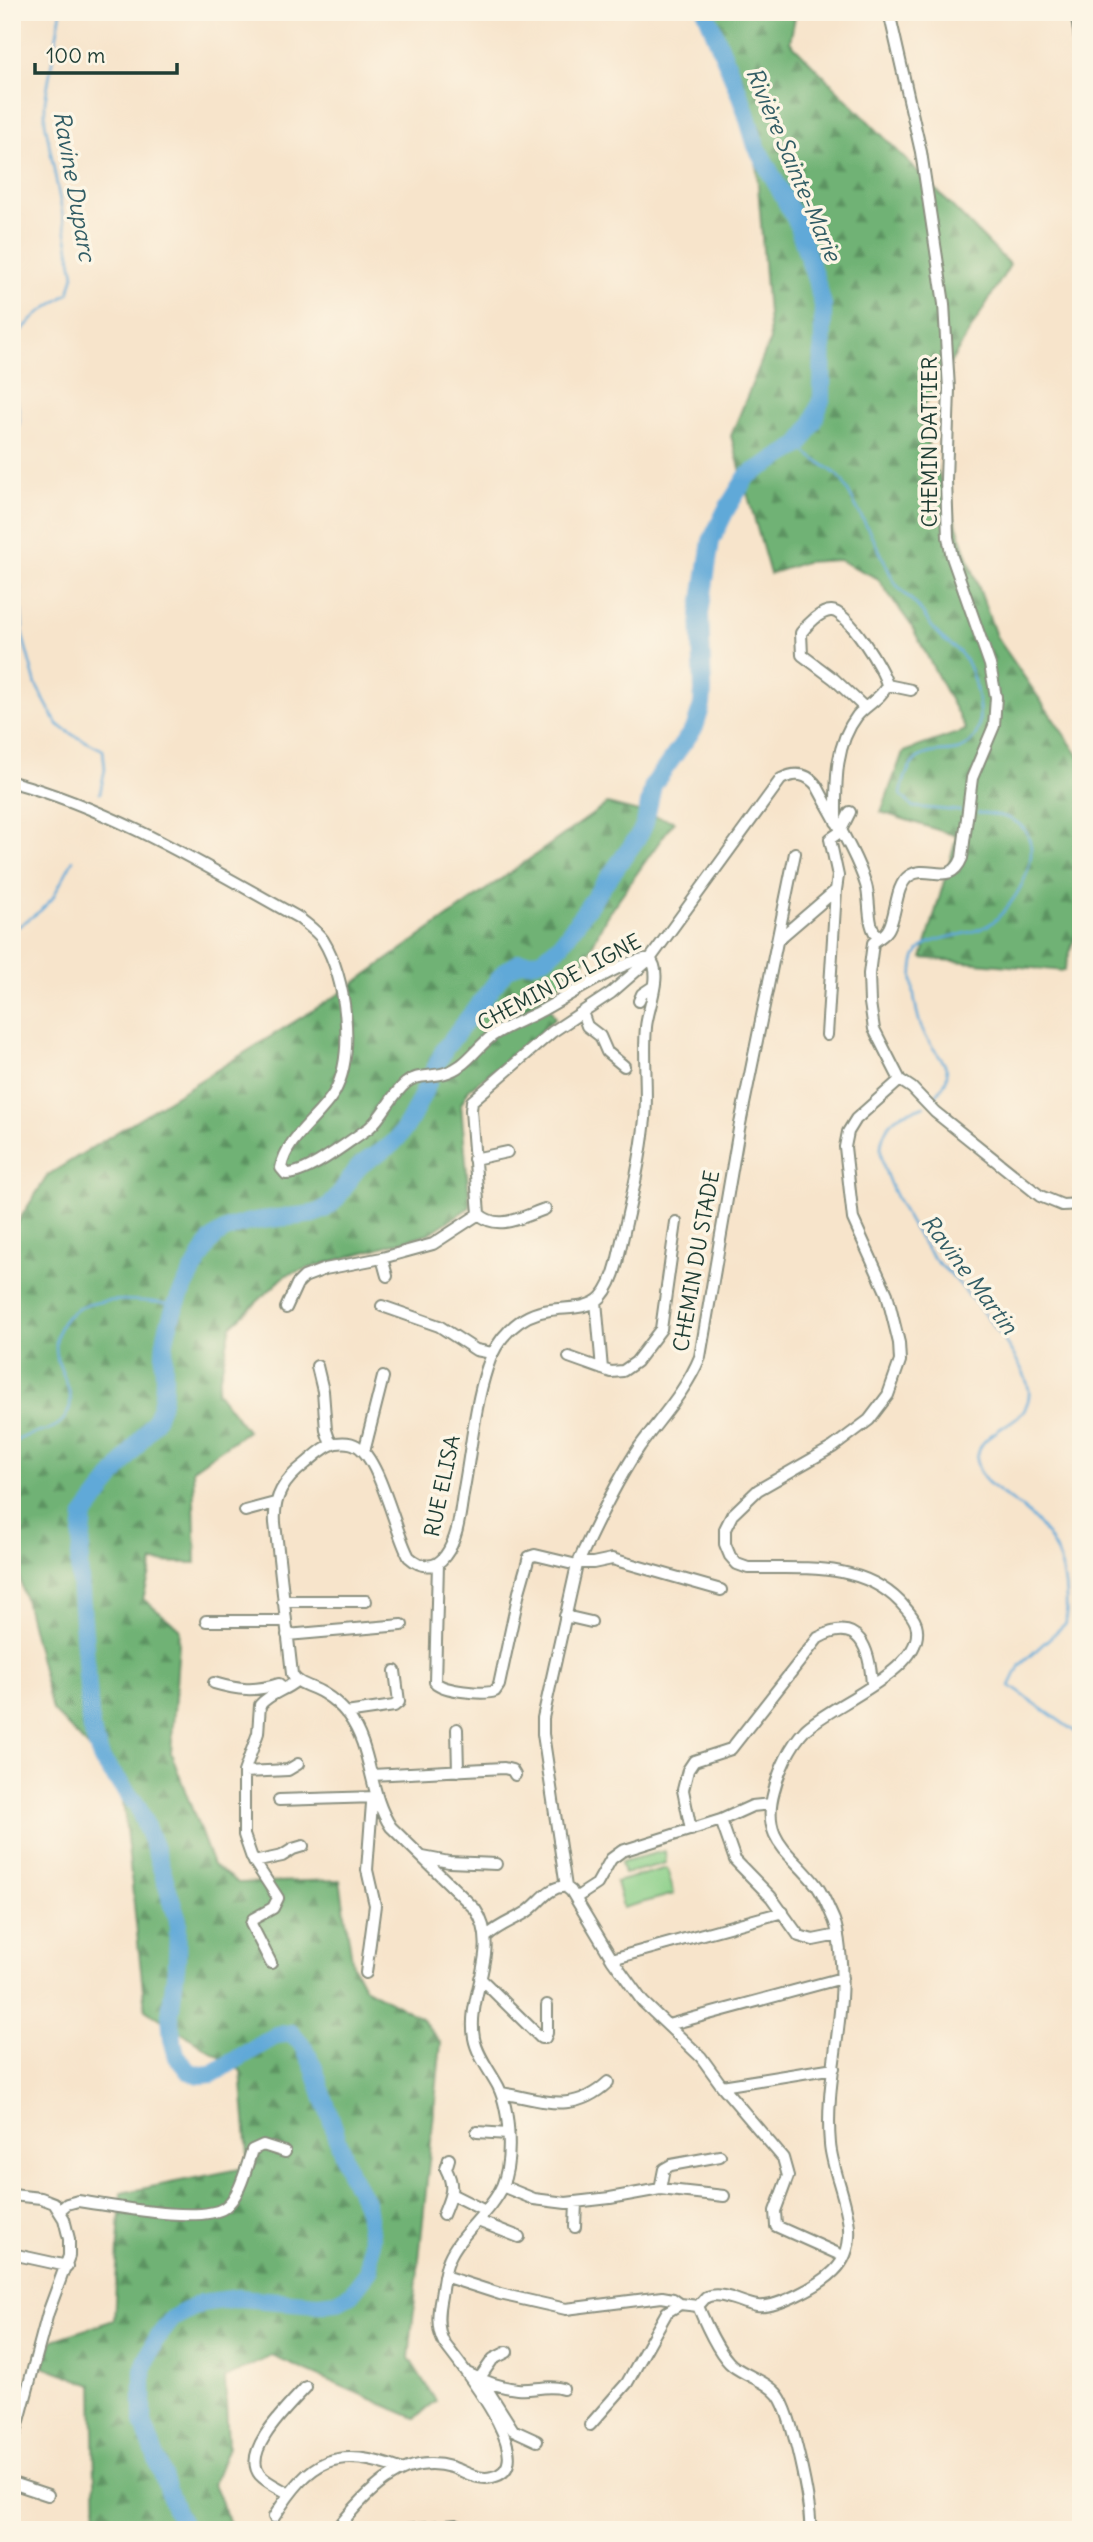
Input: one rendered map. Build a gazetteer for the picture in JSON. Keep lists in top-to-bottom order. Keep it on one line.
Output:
{"streets":{"street":["CHEMIN DATTIER","CHEMIN DE LIGNE","CHEMIN DU STADE","RUE ELISA"]},"water":["Rivière Sainte-Marie","Ravine Duparc","Ravine Martin"],"scale_bar":"100 m"}
